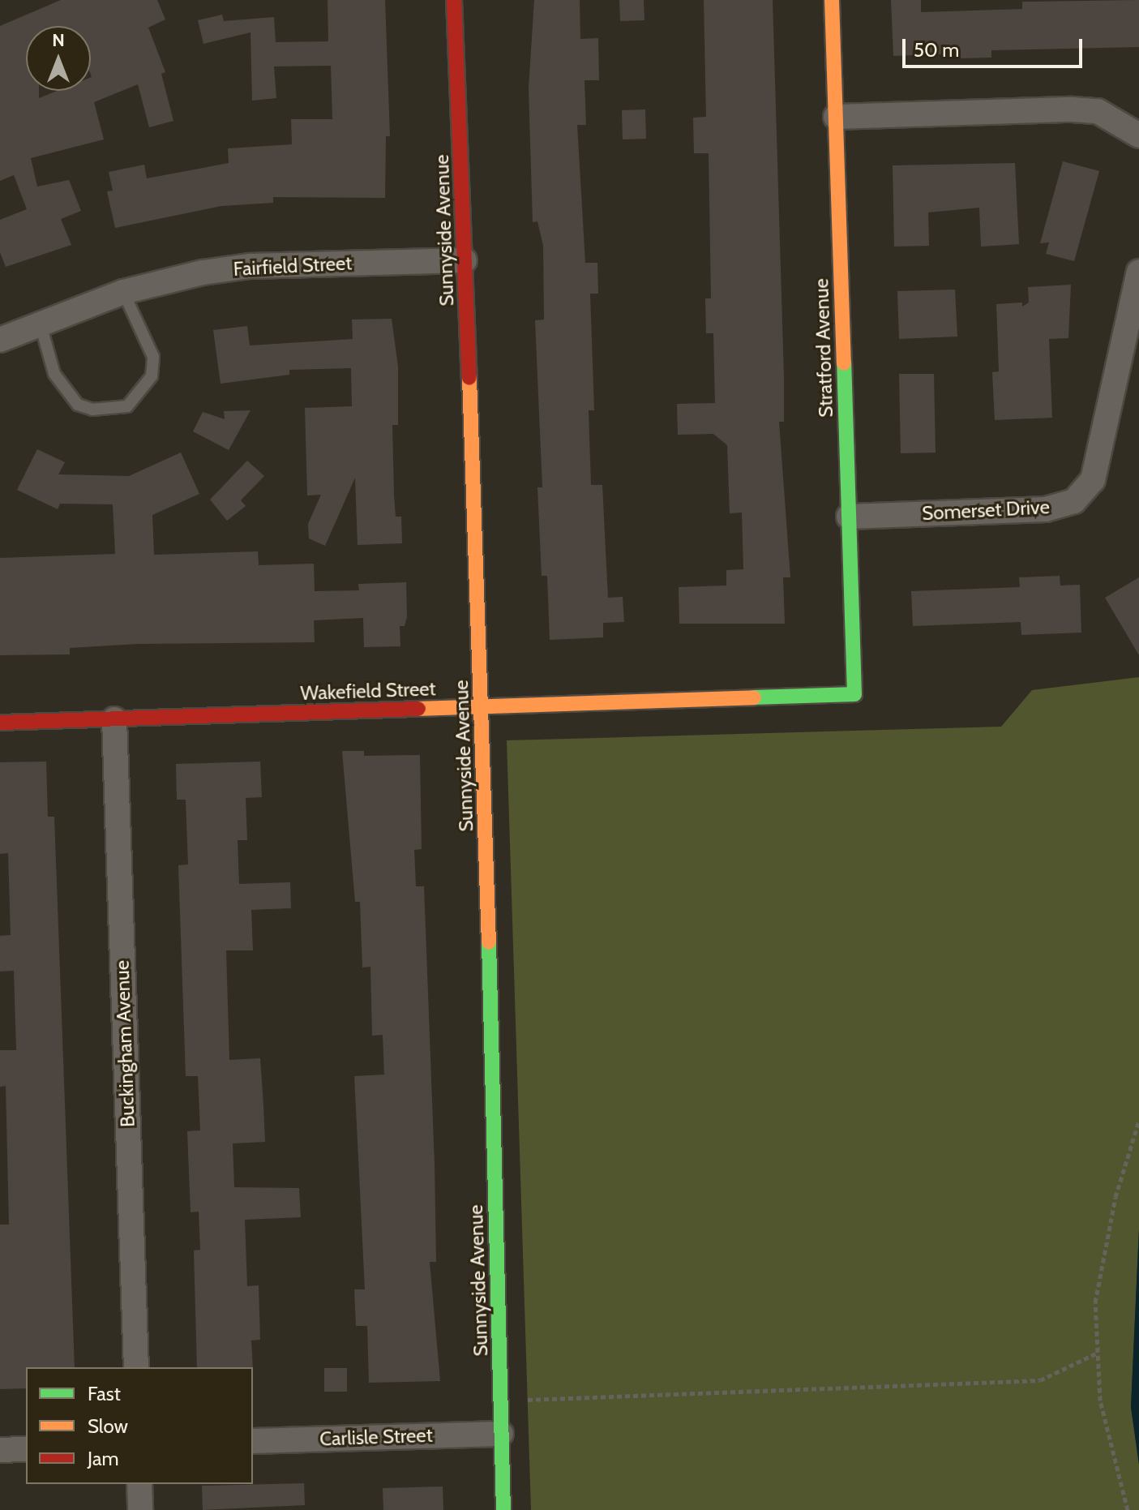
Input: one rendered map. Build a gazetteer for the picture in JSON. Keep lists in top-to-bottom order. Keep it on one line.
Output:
{"streets":{"street":["Sunnyside Avenue","Fairfield Street","Stratford Avenue","Somerset Drive","Wakefield Street","Buckingham Avenue","Carlisle Street"]},"crossings":[["Sunnyside Avenue","Fairfield Street"],["Sunnyside Avenue","Wakefield Street"],["Sunnyside Avenue","Carlisle Street"],["Stratford Avenue","Somerset Drive"],["Stratford Avenue","Wakefield Street"],["Wakefield Street","Buckingham Avenue"]],"legend":["Fast","Slow","Jam"],"scale_bar":"50 m","north":"top"}
